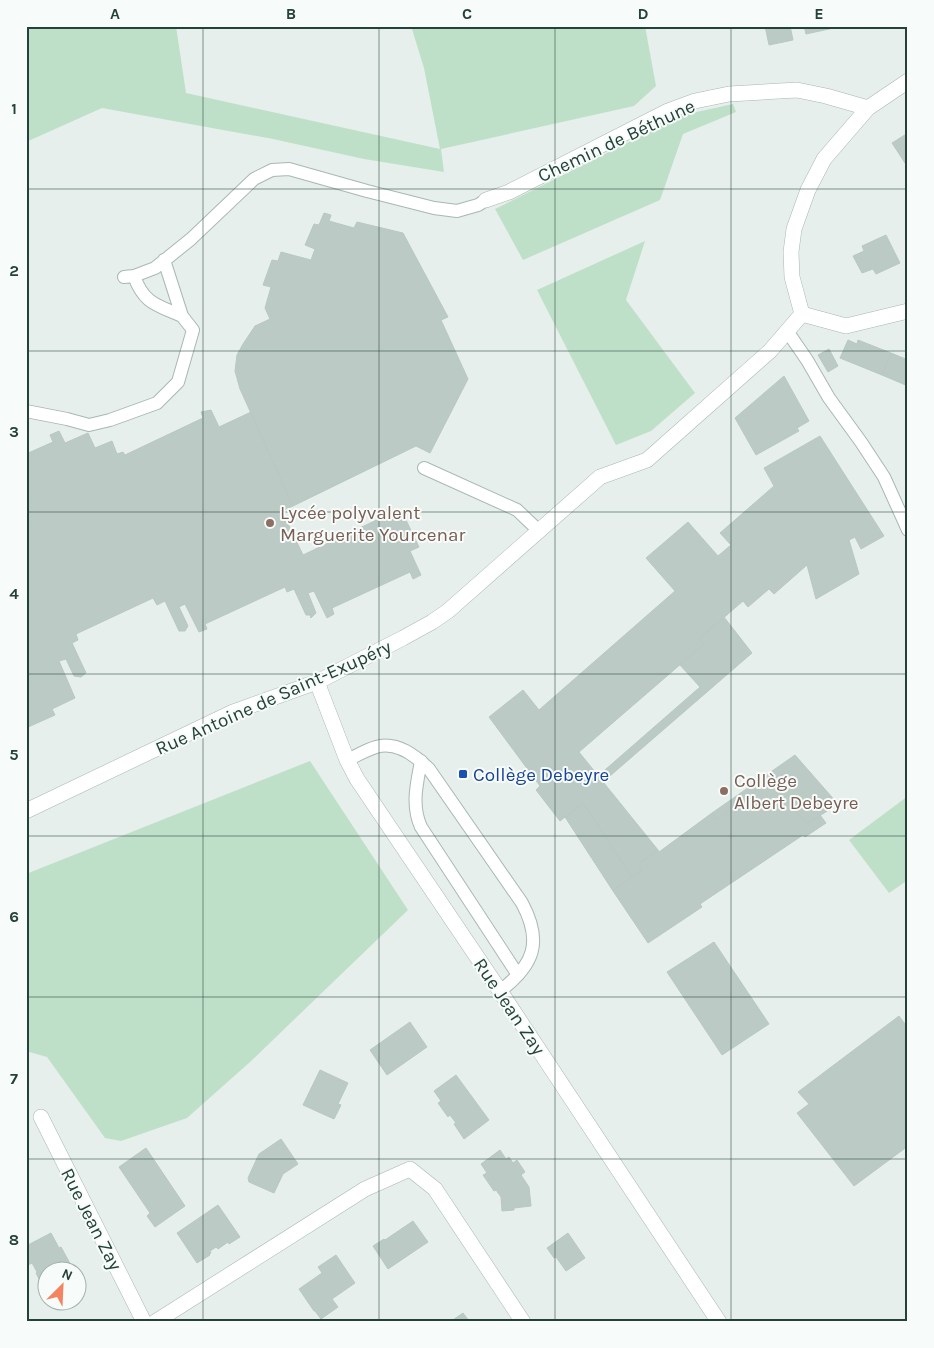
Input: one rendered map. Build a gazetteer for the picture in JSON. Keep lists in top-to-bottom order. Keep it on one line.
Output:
{"streets":{"street":["Chemin de Béthune","Rue Antoine de Saint-Exupéry","Rue Jean Zay"]},"crossings":[["Rue Antoine de Saint-Exupéry","Rue Jean Zay"]],"places":{"other":["Lycée polyvalent Marguerite Yourcenar","Collège Albert Debeyre"],"transit":["Collège Debeyre"]},"north":"top right","grid":{"columns":["A","B","C","D","E"],"rows":["1","2","3","4","5","6","7","8"]}}
